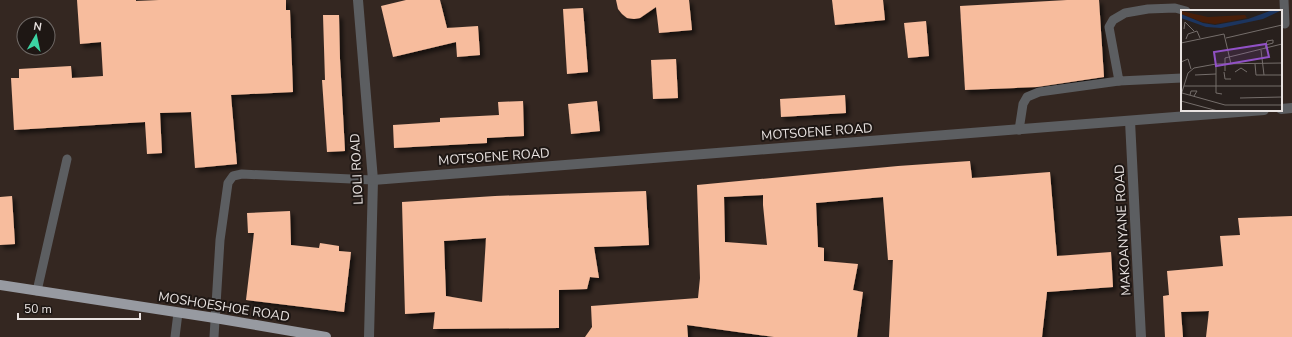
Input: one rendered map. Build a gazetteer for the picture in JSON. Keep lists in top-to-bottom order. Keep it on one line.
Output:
{"streets":{"main road":["MOSHOESHOE ROAD"],"street":["MOTSOENE ROAD","LIOLI ROAD","MAKOANYANE ROAD"]},"crossings":[["MOTSOENE ROAD","LIOLI ROAD"],["MOTSOENE ROAD","MAKOANYANE ROAD"]],"scale_bar":"50 m","north":"top"}
